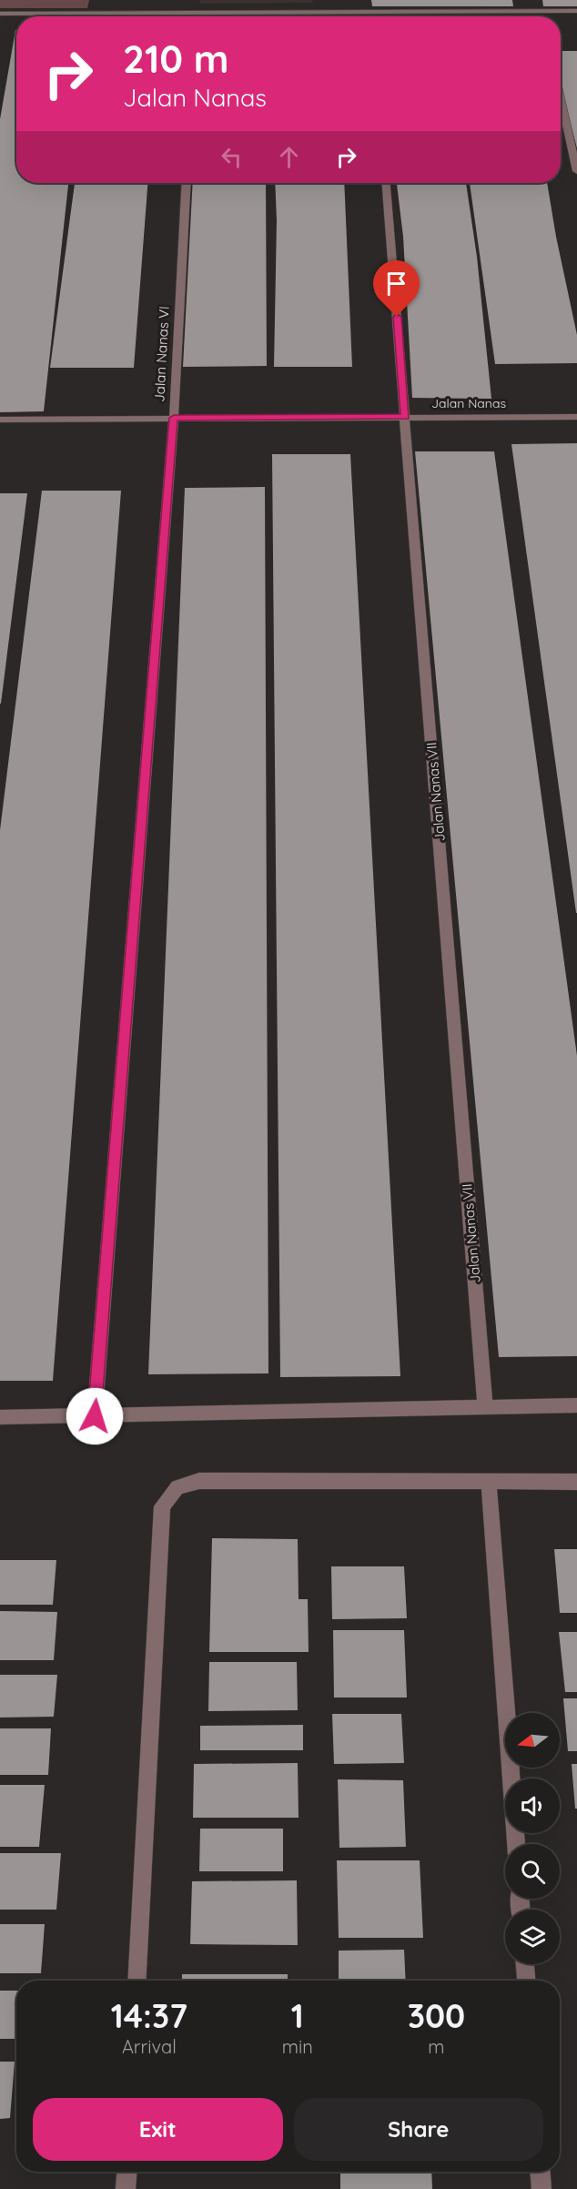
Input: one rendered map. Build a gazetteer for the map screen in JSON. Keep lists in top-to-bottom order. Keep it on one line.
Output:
{"streets":{"street":["Jalan Nanas VI","Jalan Nanas","Jalan Nanas VII"]},"crossings":[["Jalan Nanas VI","Jalan Nanas"],["Jalan Nanas","Jalan Nanas VII"]],"north":"left","page":{"turn":["210 m","Jalan Nanas"],"eta":["14:37","Arrival","1","min","300","m"],"buttons":["Exit","Share"]}}
